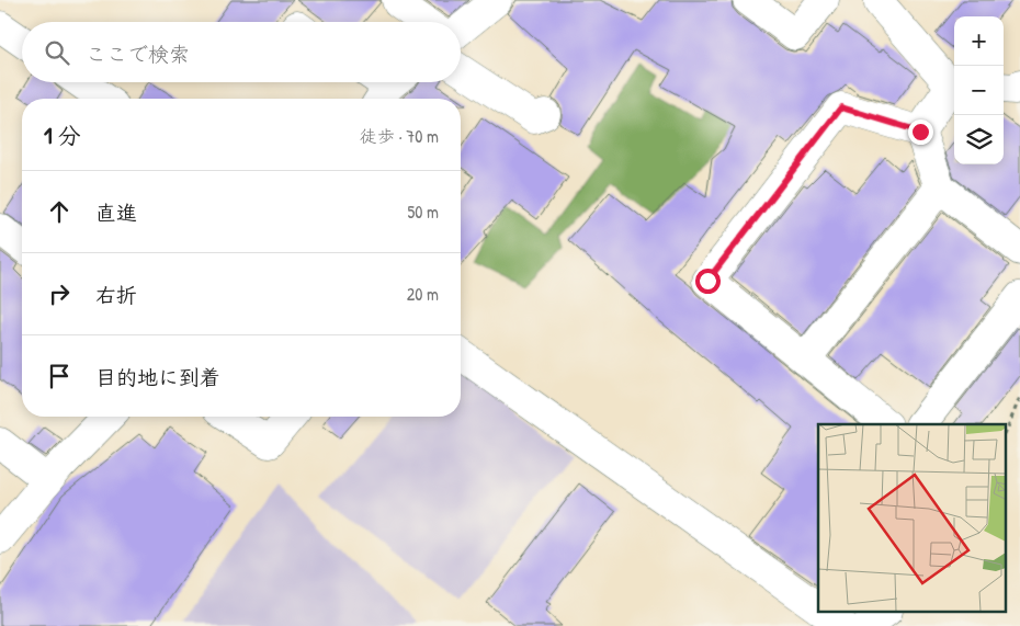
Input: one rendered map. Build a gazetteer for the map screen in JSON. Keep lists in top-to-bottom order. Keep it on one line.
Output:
{"page":{"map_buttons":["+","−"],"search":"ここで検索","heading":["1 分","徒歩 · 70 m"],"list":[["直進","50 m"],["右折","20 m"],"目的地に到着"]}}
